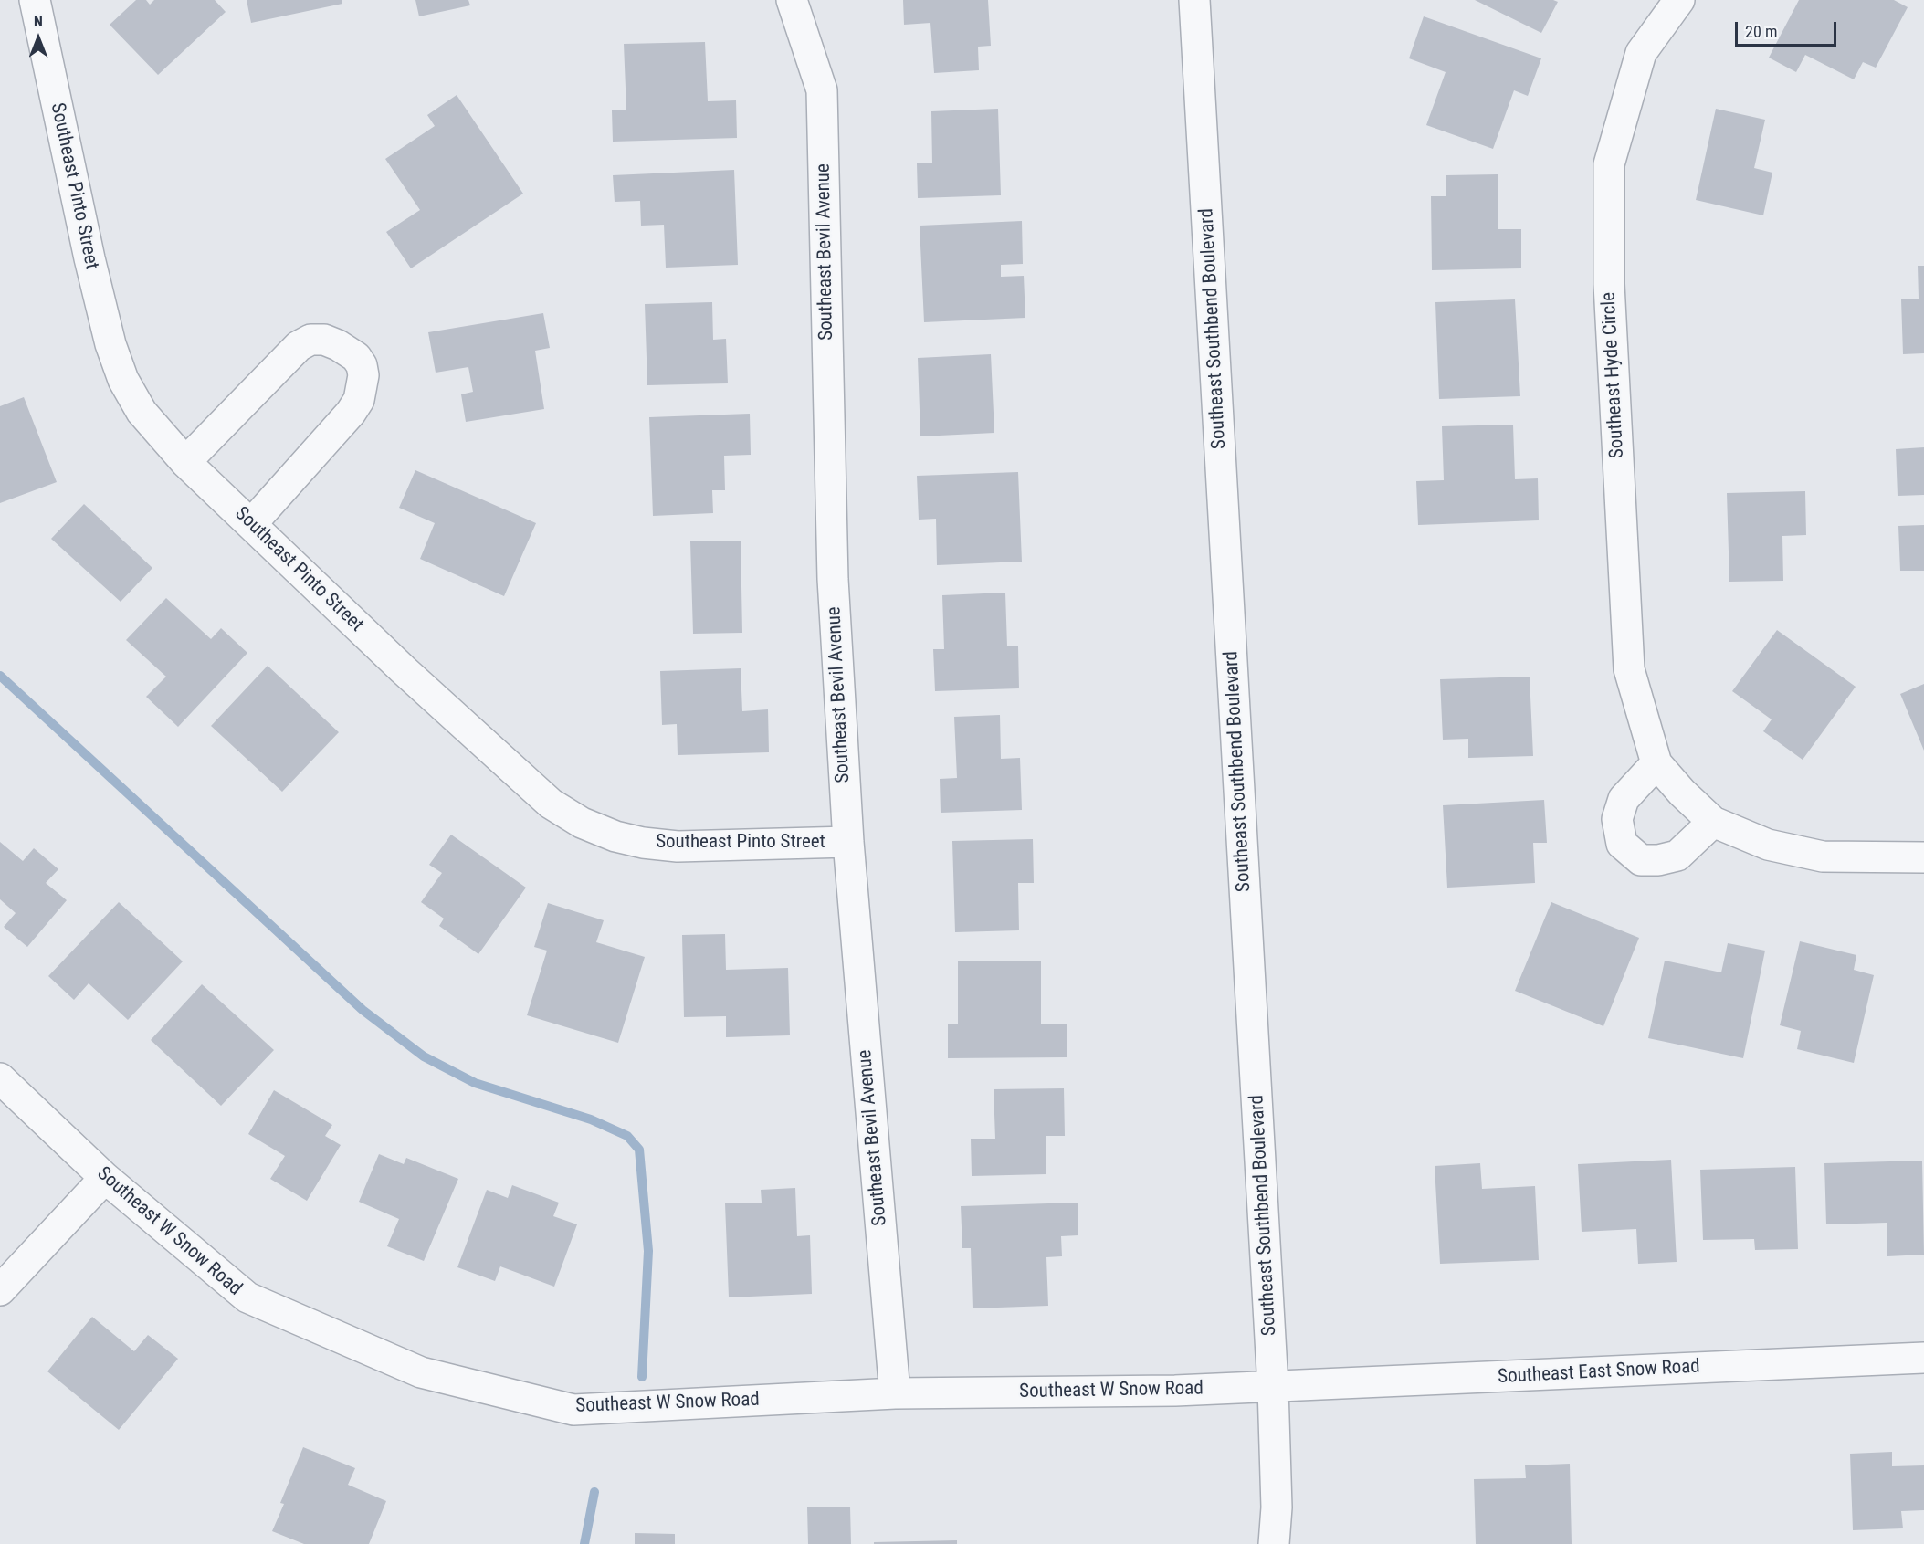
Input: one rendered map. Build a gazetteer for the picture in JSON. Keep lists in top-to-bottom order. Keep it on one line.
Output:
{"streets":{"street":["Southeast Pinto Street","Southeast Bevil Avenue","Southeast Southbend Boulevard","Southeast Hyde Circle","Southeast W Snow Road","Southeast East Snow Road"]},"crossings":[["Southeast Pinto Street","Southeast Bevil Avenue"],["Southeast Bevil Avenue","Southeast W Snow Road"],["Southeast Southbend Boulevard","Southeast W Snow Road"],["Southeast Southbend Boulevard","Southeast East Snow Road"],["Southeast W Snow Road","Southeast East Snow Road"]],"scale_bar":"20 m","north":"top"}
